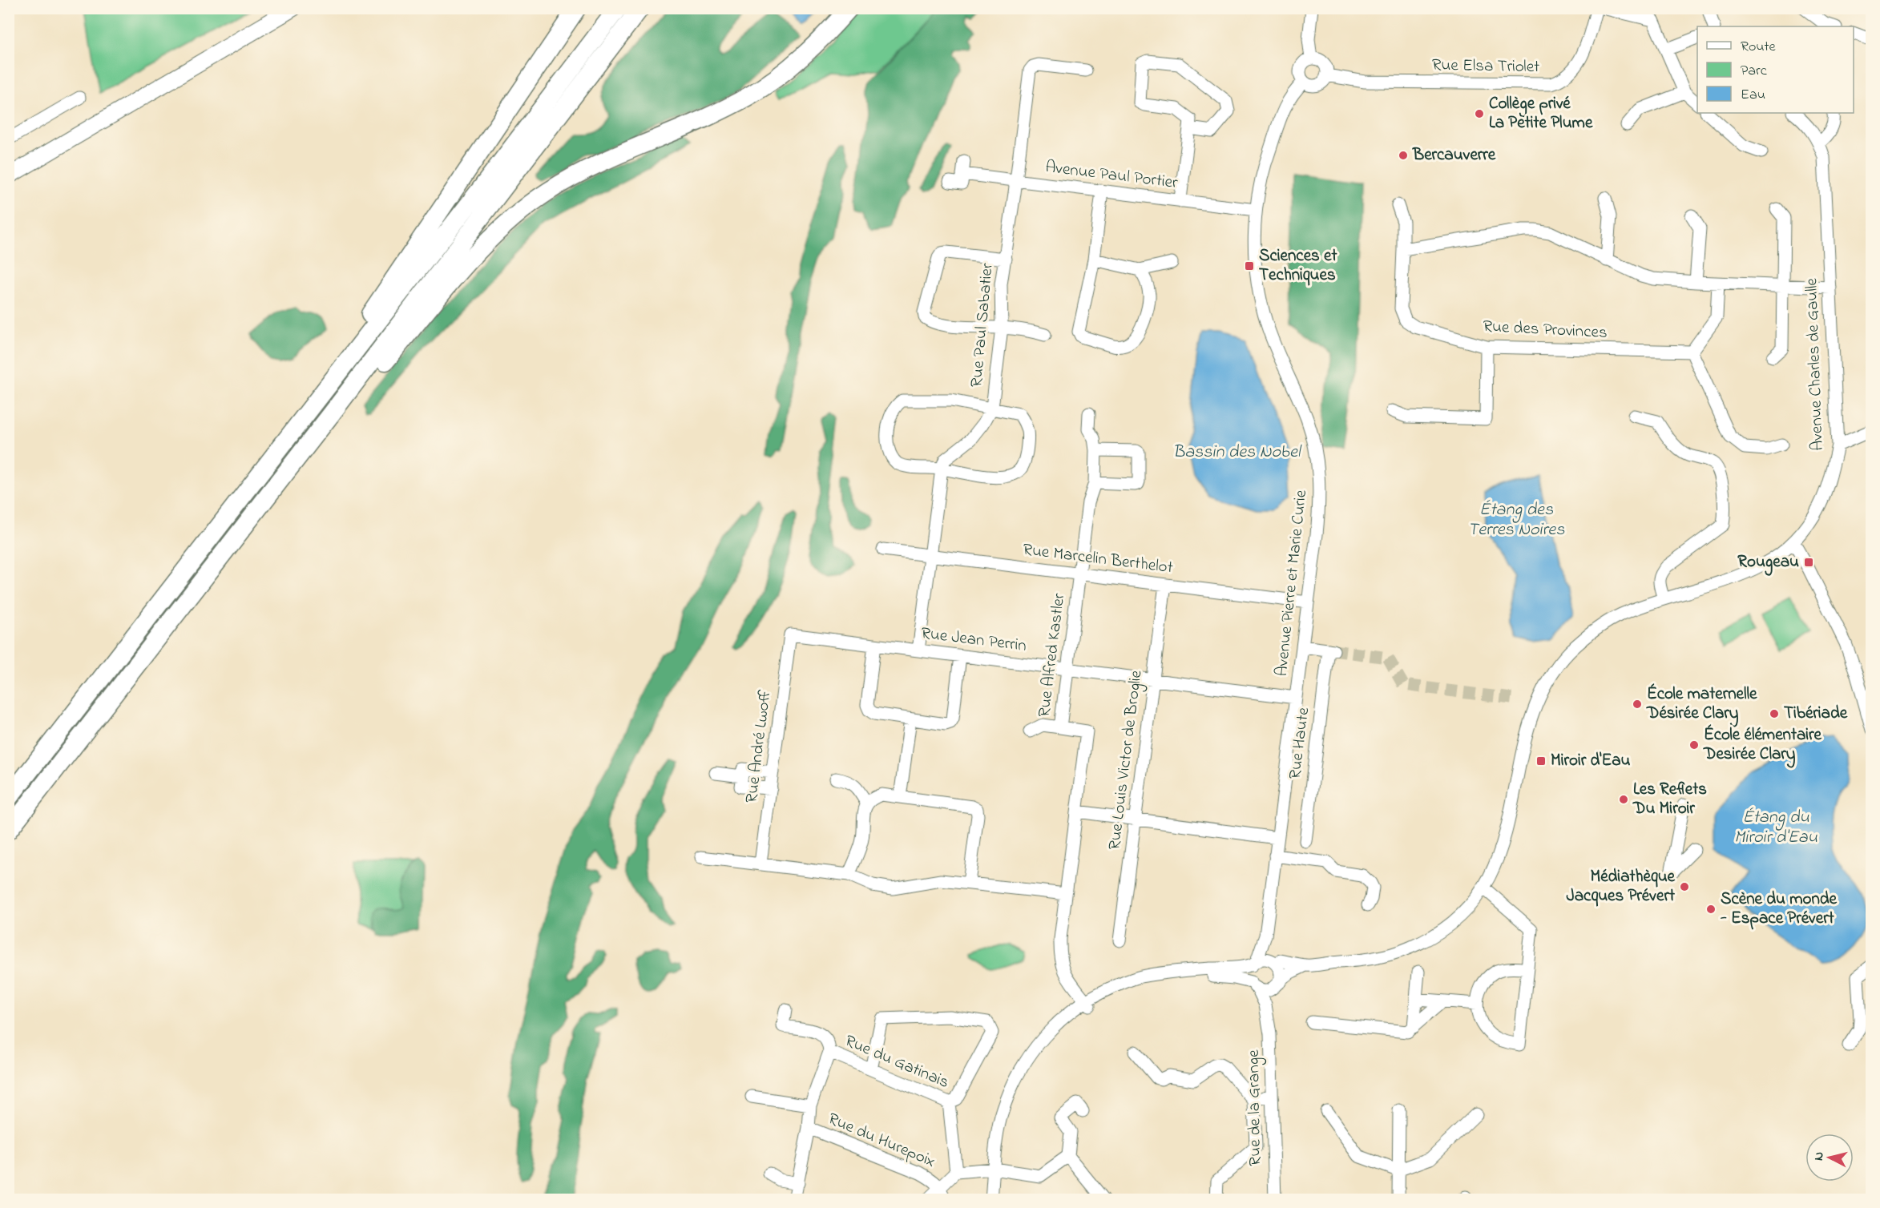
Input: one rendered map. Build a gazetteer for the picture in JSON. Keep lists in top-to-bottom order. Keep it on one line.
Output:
{"streets":{"street":["Rue Elsa Triolet","Avenue Paul Portier","Rue Paul Sabatier","Rue des Provinces","Avenue Charles de Gaulle","Rue Marcelin Berthelot","Avenue Pierre et Marie Curie","Rue Jean Perrin","Rue Alfred Kastler","Rue Haute","Rue André Lwoff","Rue Louis Victor de Broglie","Rue du Gatinais","Rue de la Grange","Rue du Hurepoix"]},"crossings":[["Rue Elsa Triolet","Avenue Pierre et Marie Curie"],["Avenue Paul Portier","Rue Paul Sabatier"],["Avenue Paul Portier","Avenue Pierre et Marie Curie"],["Avenue Charles de Gaulle","Avenue Pierre et Marie Curie"],["Avenue Charles de Gaulle","Rue de la Grange"],["Rue Marcelin Berthelot","Avenue Pierre et Marie Curie"],["Rue Marcelin Berthelot","Rue Alfred Kastler"],["Rue Marcelin Berthelot","Rue Louis Victor de Broglie"],["Avenue Pierre et Marie Curie","Rue Jean Perrin"],["Avenue Pierre et Marie Curie","Rue Haute"],["Avenue Pierre et Marie Curie","Rue de la Grange"],["Rue Jean Perrin","Rue Alfred Kastler"],["Rue Jean Perrin","Rue André Lwoff"],["Rue Jean Perrin","Rue Louis Victor de Broglie"],["Rue du Gatinais","Rue du Hurepoix"]],"water":["Bassin des Nobel","Étang des Terres Noires","Étang du Miroir d'Eau"],"places":{"other":["Collège privé La Petite Plume","Bercauverre","École maternelle Désirée Clary","Tibériade","École élémentaire Desirée Clary","Les Reflets Du Miroir","Médiathèque Jacques Prévert","Scène du monde - Espace Prévert"],"transit":["Sciences et Techniques","Rougeau","Miroir d'Eau"]},"legend":["Route","Parc","Eau"],"north":"left"}
